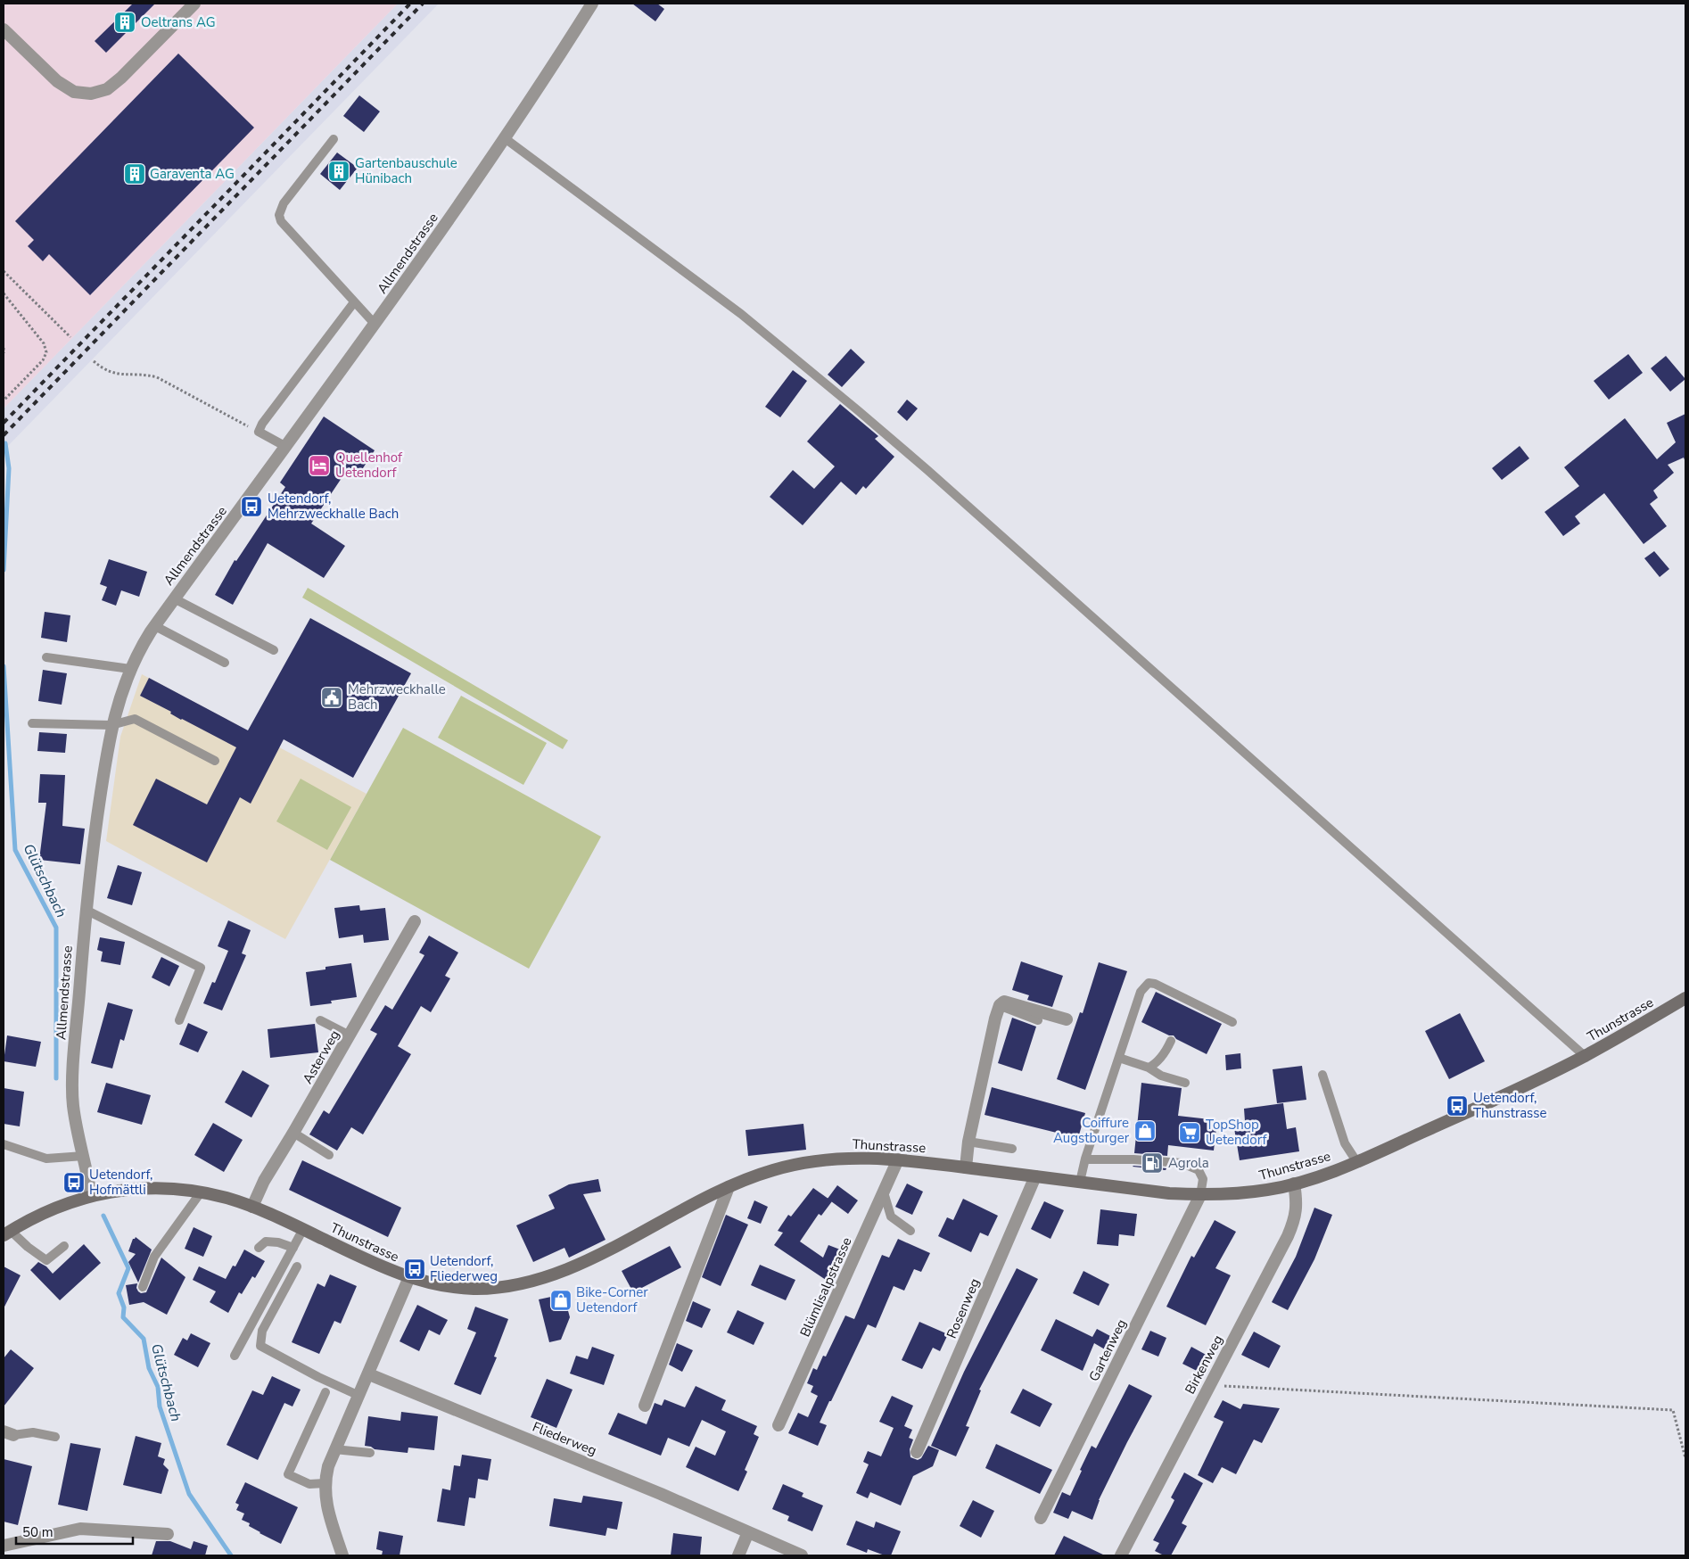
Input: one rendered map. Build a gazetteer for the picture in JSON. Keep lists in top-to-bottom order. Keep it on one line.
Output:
{"streets":{"main road":["Thunstrasse"],"street":["Allmendstrasse","Asterweg","Blümlisalpstrasse","Rosenweg","Gartenweg","Birkenweg","Fliederweg"]},"crossings":[["Allmendstrasse","Thunstrasse"],["Thunstrasse","Asterweg"],["Thunstrasse","Blümlisalpstrasse"],["Thunstrasse","Rosenweg"],["Thunstrasse","Gartenweg"],["Thunstrasse","Birkenweg"]],"water":["Glütschbach"],"places":{"building":["Oeltrans AG","Gartenbauschule Hünibach","Garaventa AG"],"hotel":["Quellenhof Uetendorf"],"bus stop":["Uetendorf, Mehrzweckhalle Bach","Uetendorf, Thunstrasse","Uetendorf, Hofmättli","Uetendorf, Fliederweg"],"public building":["Mehrzweckhalle Bach"],"shop":["Coiffure Augstburger","Bike-Corner Uetendorf"],"supermarket":["TopShop Uetendorf"],"fuel station":["Agrola"]},"scale_bar":"50 m"}
